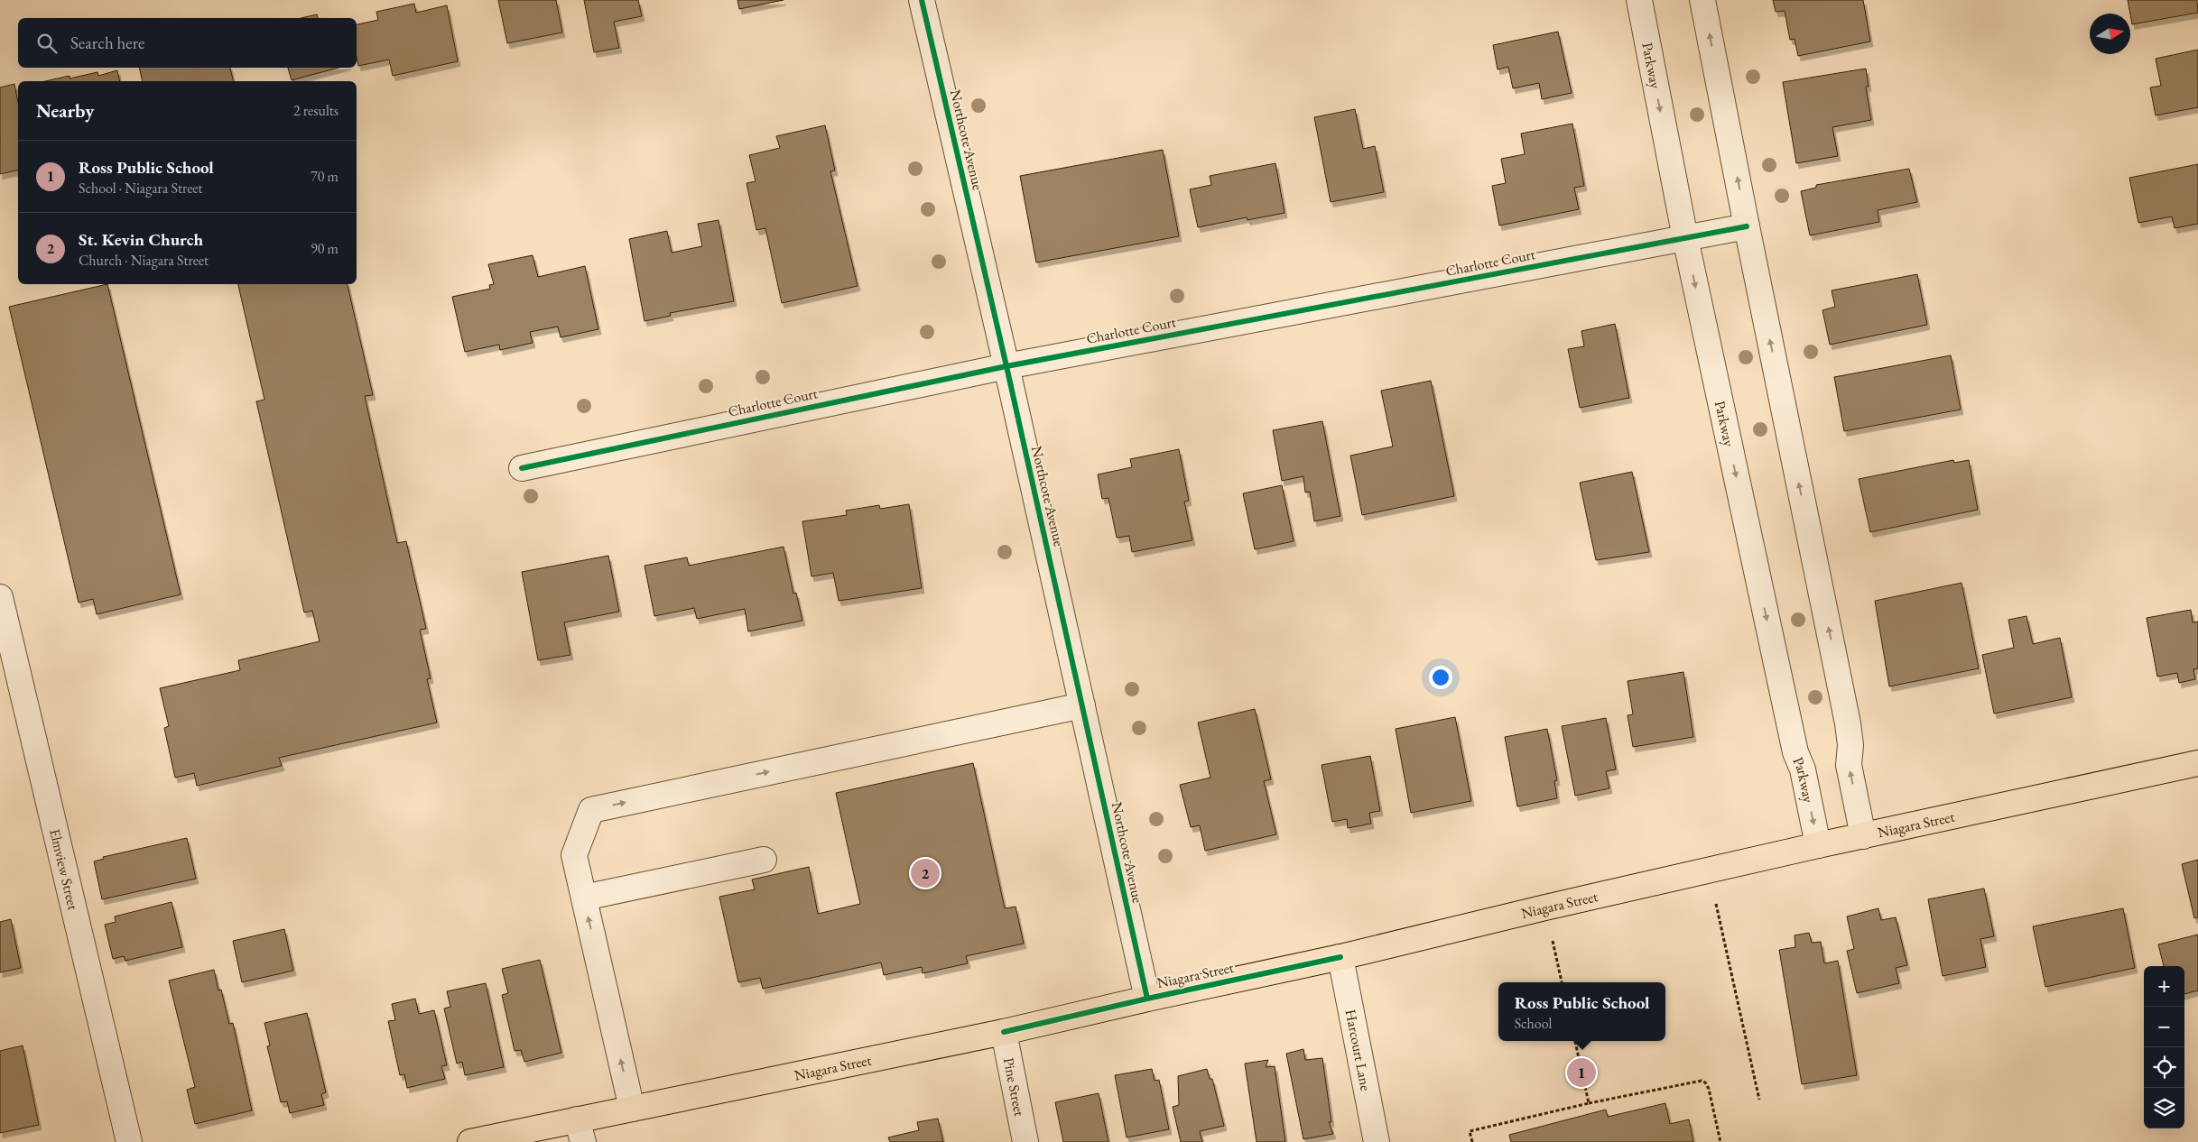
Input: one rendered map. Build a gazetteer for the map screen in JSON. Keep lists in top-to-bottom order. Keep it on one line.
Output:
{"streets":{"main road":["Niagara Street"],"street":["Parkway","Northcote Avenue","Charlotte Court","Elmview Street","Harcourt Lane","Pine Street"]},"crossings":[["Parkway","Charlotte Court"],["Parkway","Niagara Street"],["Northcote Avenue","Charlotte Court"],["Northcote Avenue","Niagara Street"],["Niagara Street","Harcourt Lane"],["Niagara Street","Pine Street"]],"north":"right","page":{"search":"Search here","heading":["Nearby","2 results"],"list":[{"mark":"1","name":"Ross Public School","note":"School · Niagara Street","value":"70 m"},{"mark":"2","name":"St. Kevin Church","note":"Church · Niagara Street","value":"90 m"}],"pins":["2","1"],"map_buttons":["+","−"],"popup":["Ross Public School","School"]}}
